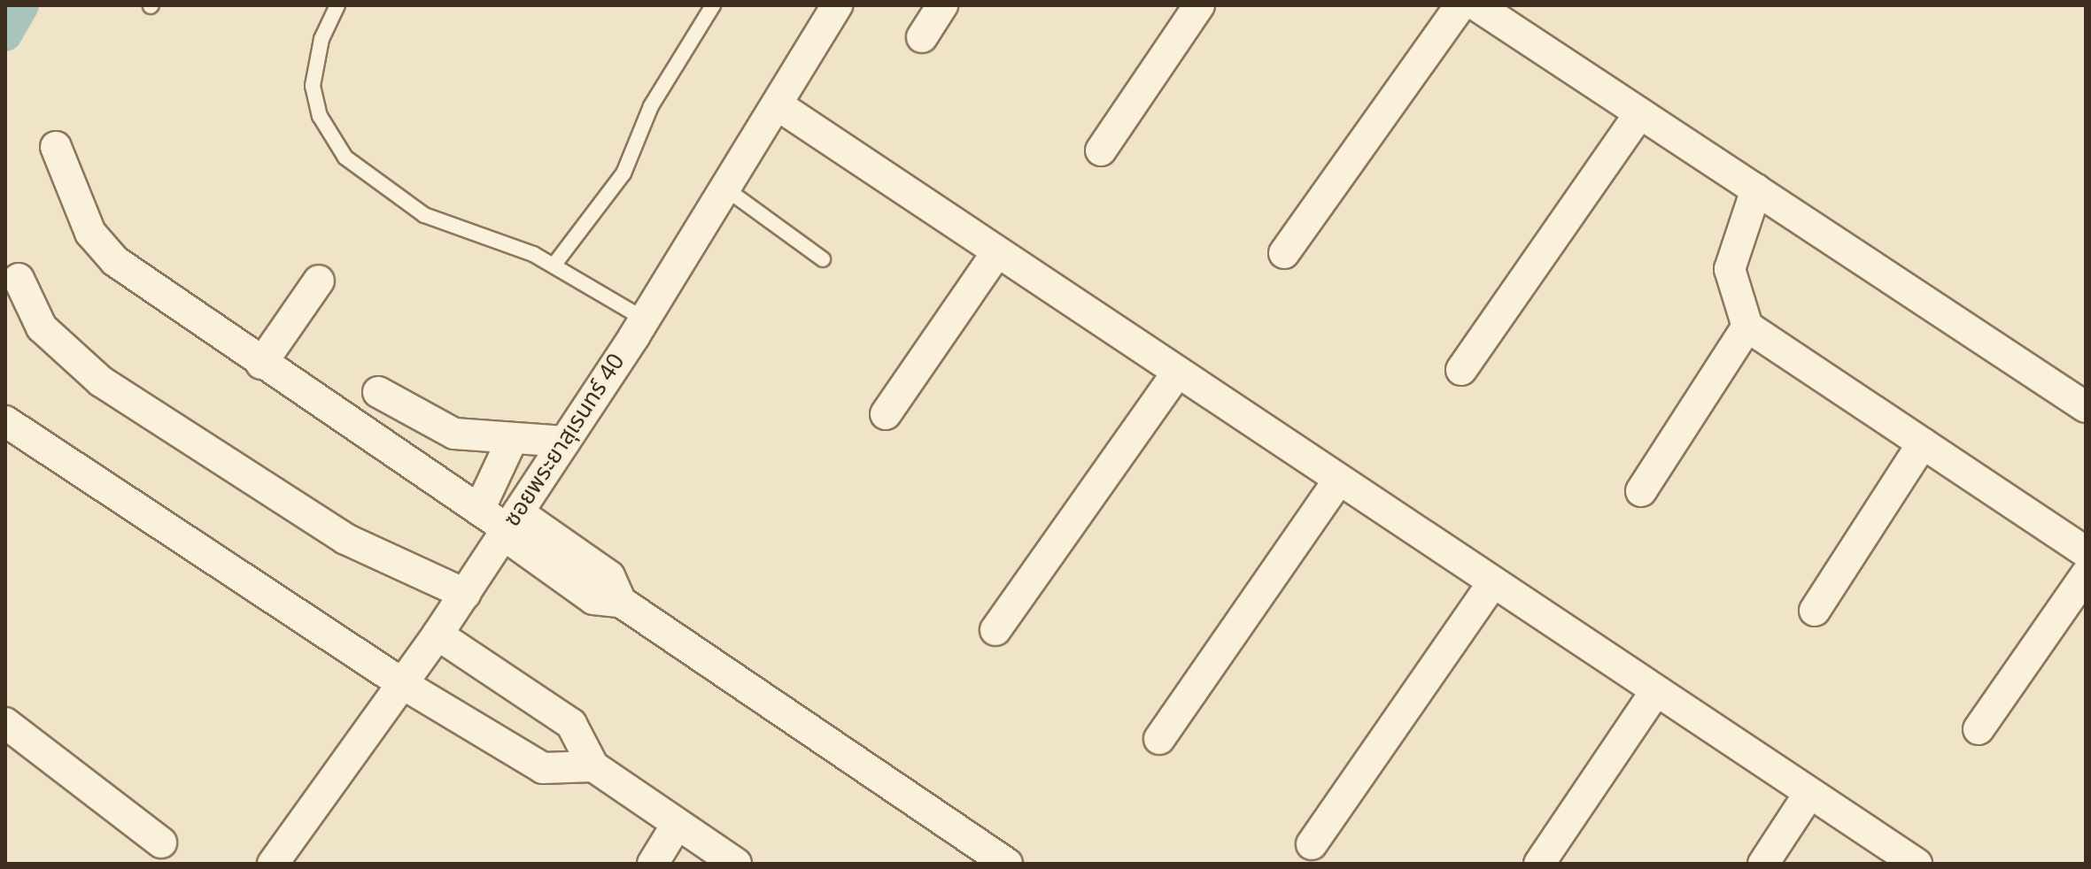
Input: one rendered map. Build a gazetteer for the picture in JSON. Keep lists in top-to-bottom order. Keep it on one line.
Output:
{"streets":{"street":["ซอยพระยาสุเรนทร์ 40"]}}
